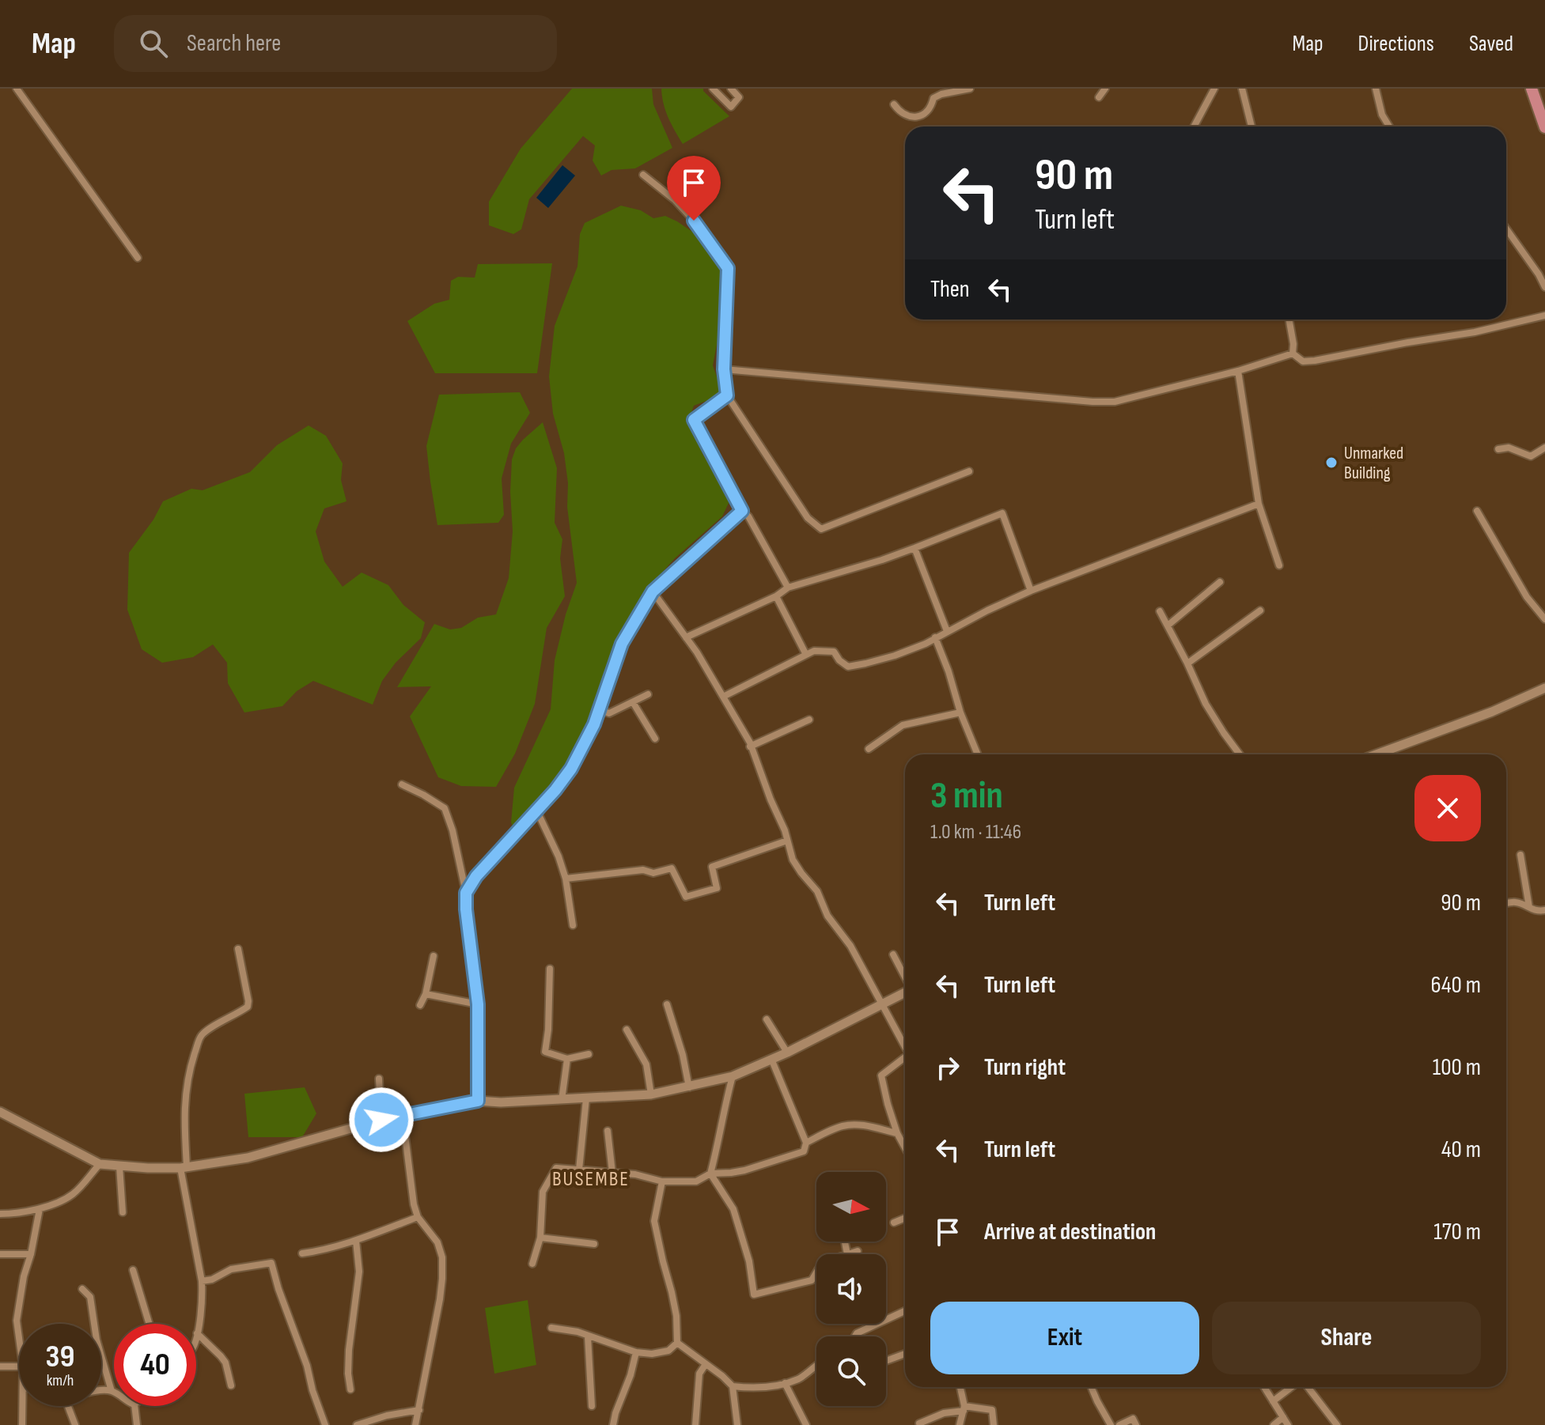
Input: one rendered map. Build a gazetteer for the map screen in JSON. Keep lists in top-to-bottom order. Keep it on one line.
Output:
{"districts":["BUSEMBE"],"places":["Unmarked Building"],"north":"right","page":{"header":"Map","search":"Search here","nav":["Map","Directions","Saved"],"turn":["90 m","Turn left"],"then":"Then","heading":["3 min","1.0 km · 11:46"],"list":[{"name":"Turn left","value":"90 m"},{"name":"Turn left","value":"640 m"},{"name":"Turn right","value":"100 m"},{"name":"Turn left","value":"40 m"},{"name":"Arrive at destination","value":"170 m"}],"buttons":["Exit","Share"],"speed":"39 km/h","limit":"40"}}
